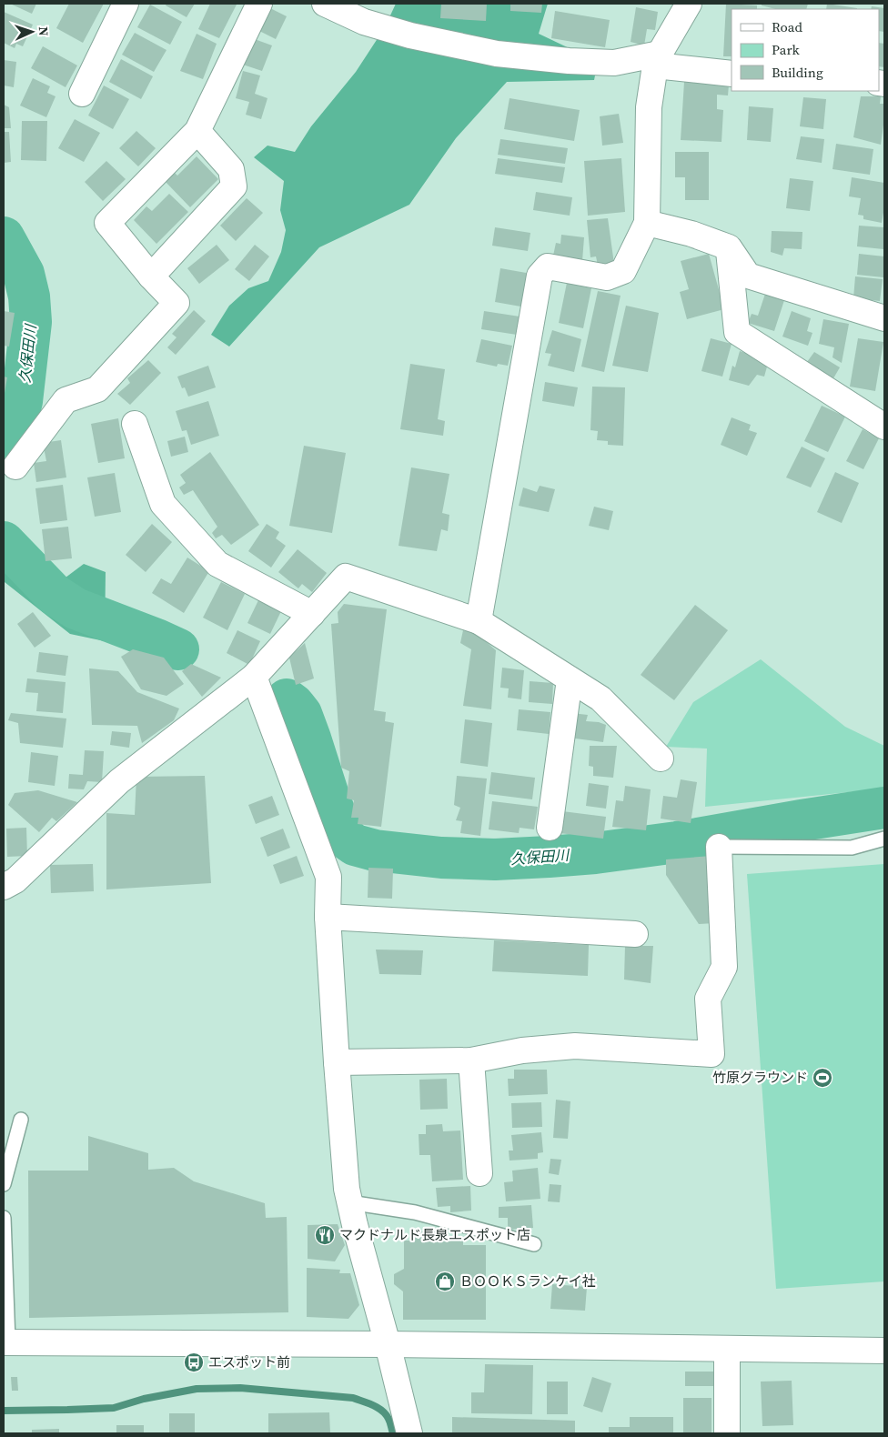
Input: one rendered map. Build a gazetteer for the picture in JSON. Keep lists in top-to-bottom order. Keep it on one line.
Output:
{"water":["久保田川"],"places":{"sports":["竹原グラウンド"],"restaurant":["マクドナルド長泉エスポット店"],"shop":["ＢＯＯＫＳランケイ社"],"bus stop":["エスポット前"]},"legend":["Road","Park","Building"],"north":"right"}
